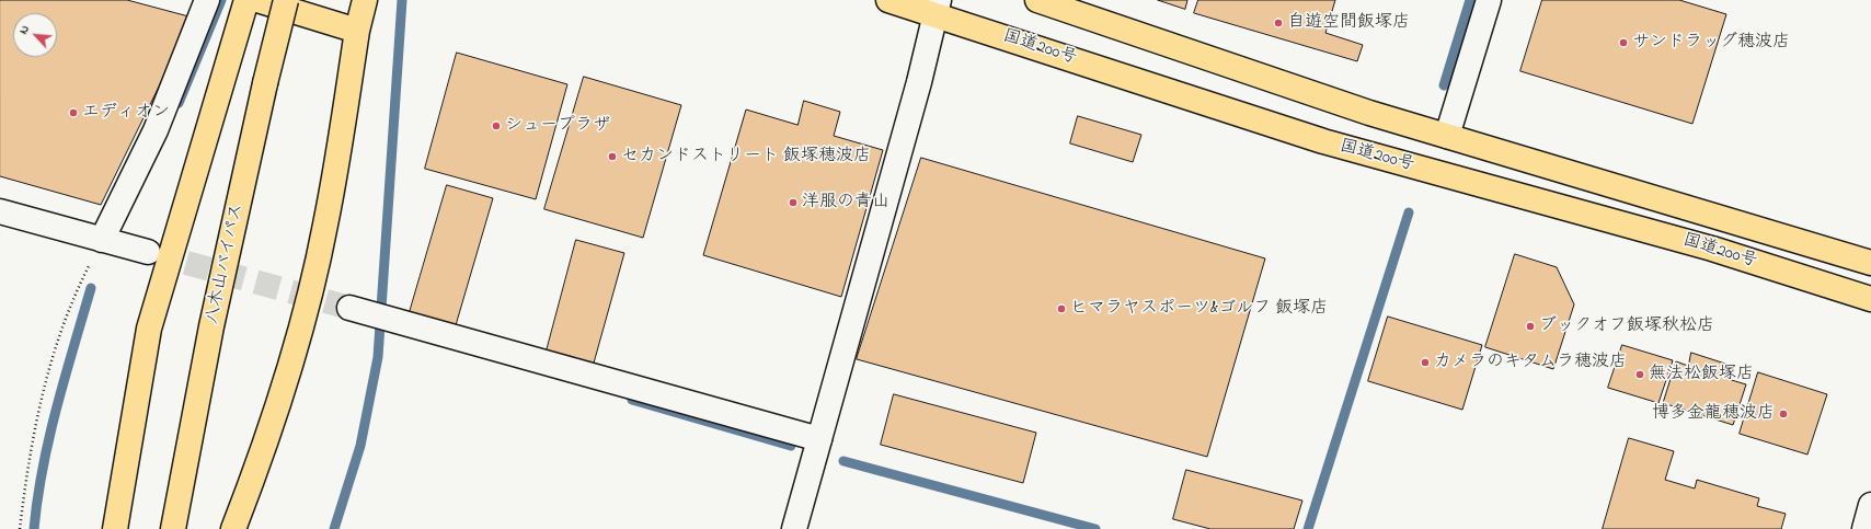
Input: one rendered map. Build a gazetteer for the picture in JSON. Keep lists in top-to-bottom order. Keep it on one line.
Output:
{"streets":{"highway":["国道200号","八木山バイパス"]},"places":["自遊空間飯塚店","サンドラッグ穂波店","エディオン","シュープラザ","セカンドストリート 飯塚穂波店","洋服の青山","ヒマラヤスポーツ&ゴルフ 飯塚店","ブックオフ飯塚秋松店","カメラのキタムラ穂波店","無法松飯塚店","博多金龍穂波店"],"north":"top left"}
